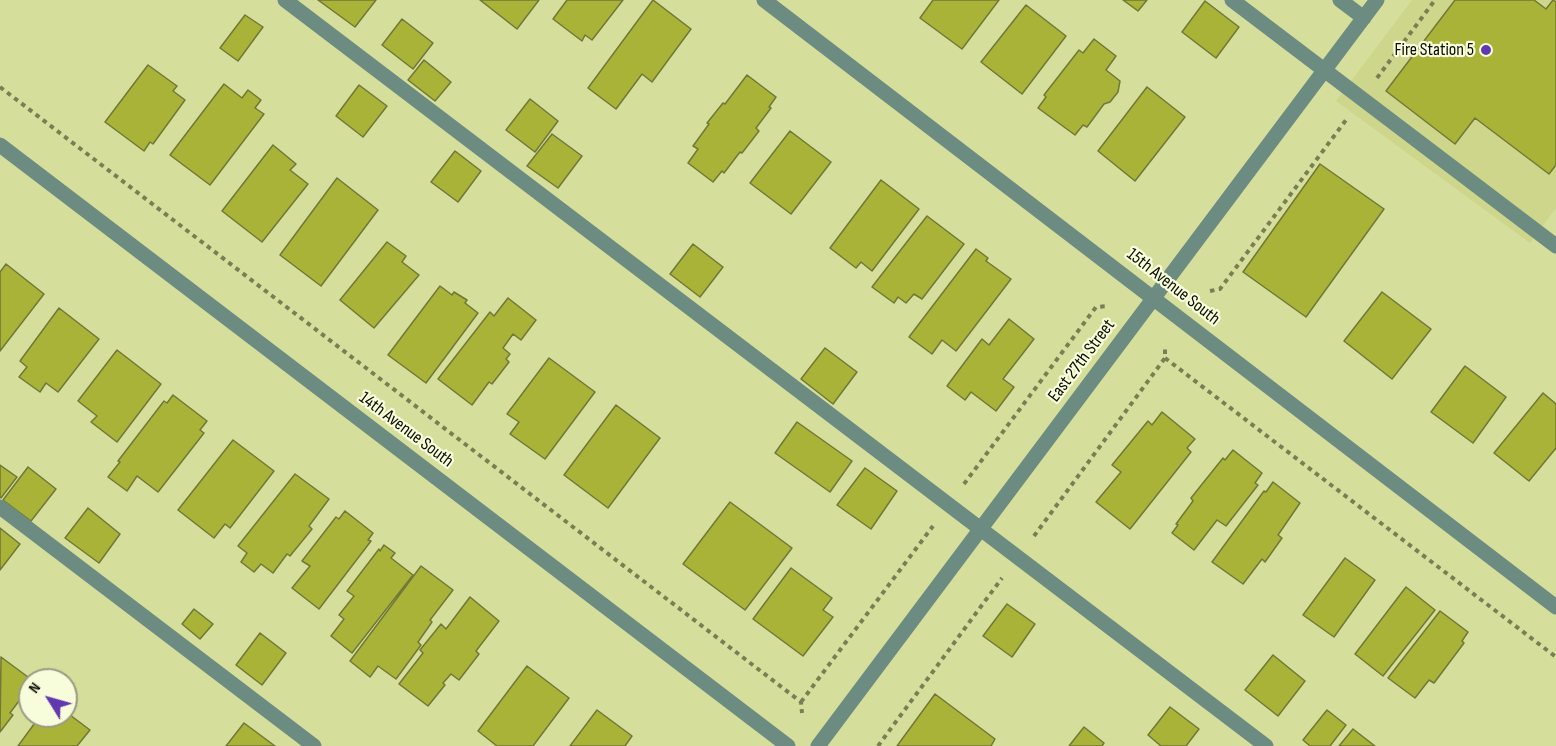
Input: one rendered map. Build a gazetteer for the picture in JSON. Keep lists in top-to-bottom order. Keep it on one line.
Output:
{"streets":{"street":["15th Avenue South","East 27th Street","14th Avenue South"]},"crossings":[["15th Avenue South","East 27th Street"]],"places":["Fire Station 5"],"north":"top left"}
